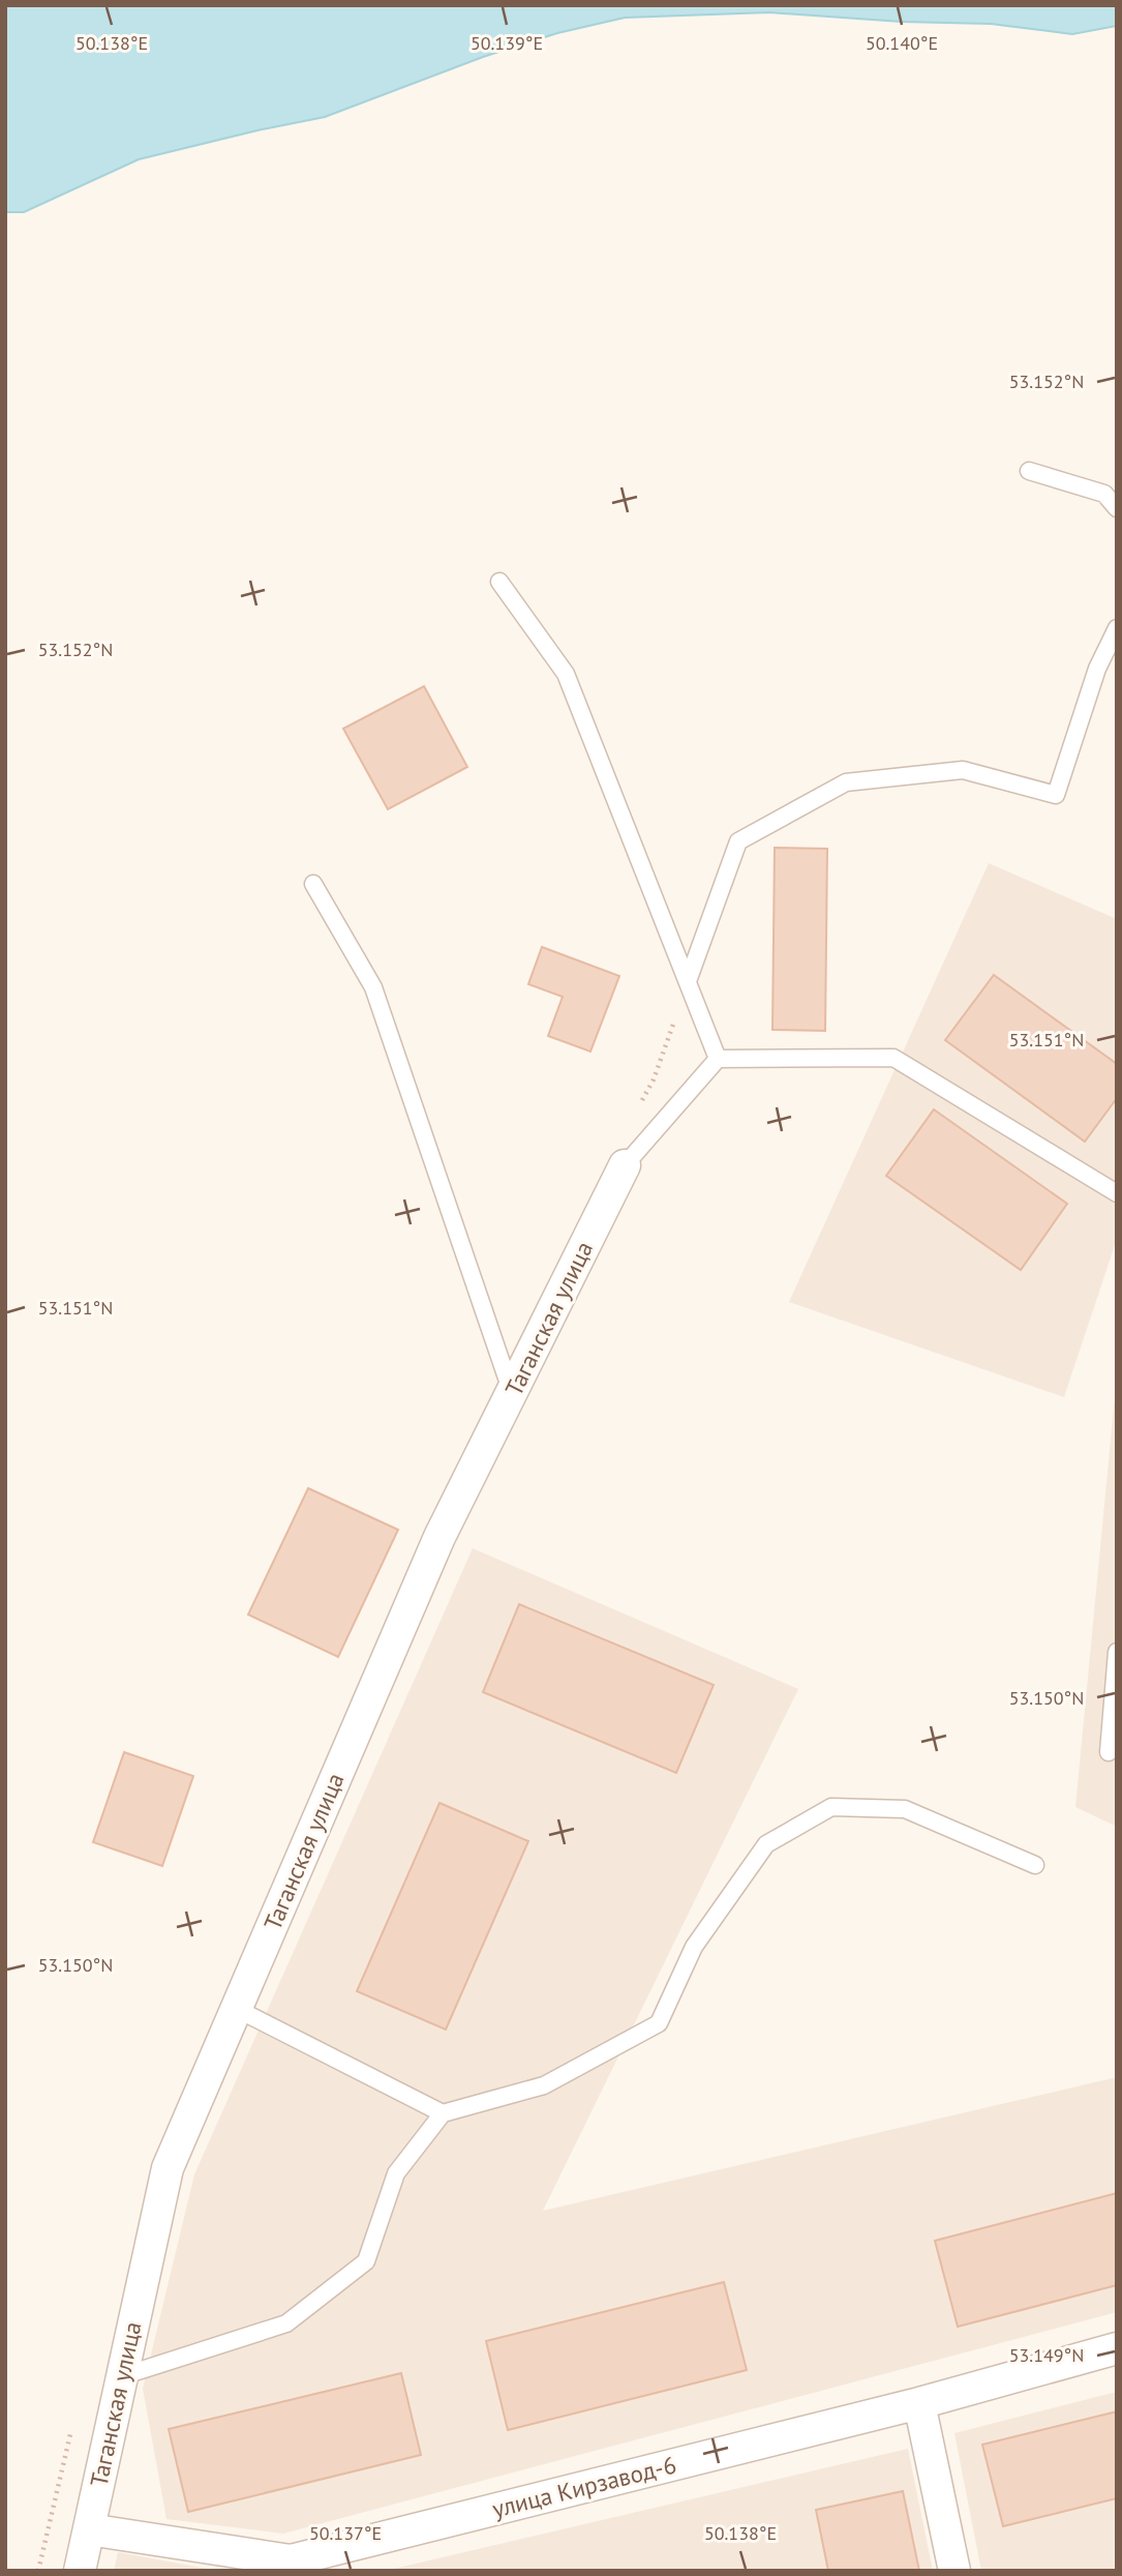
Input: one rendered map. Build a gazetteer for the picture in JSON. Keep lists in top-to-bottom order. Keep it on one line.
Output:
{"streets":{"street":["Таганская улица","улица Кирзавод-6"]},"crossings":[["Таганская улица","улица Кирзавод-6"]],"coordinates":["50.140°E","50.138°E","50.139°E","53.152°N","53.151°N","53.150°N","53.149°N","50.137°E"]}
